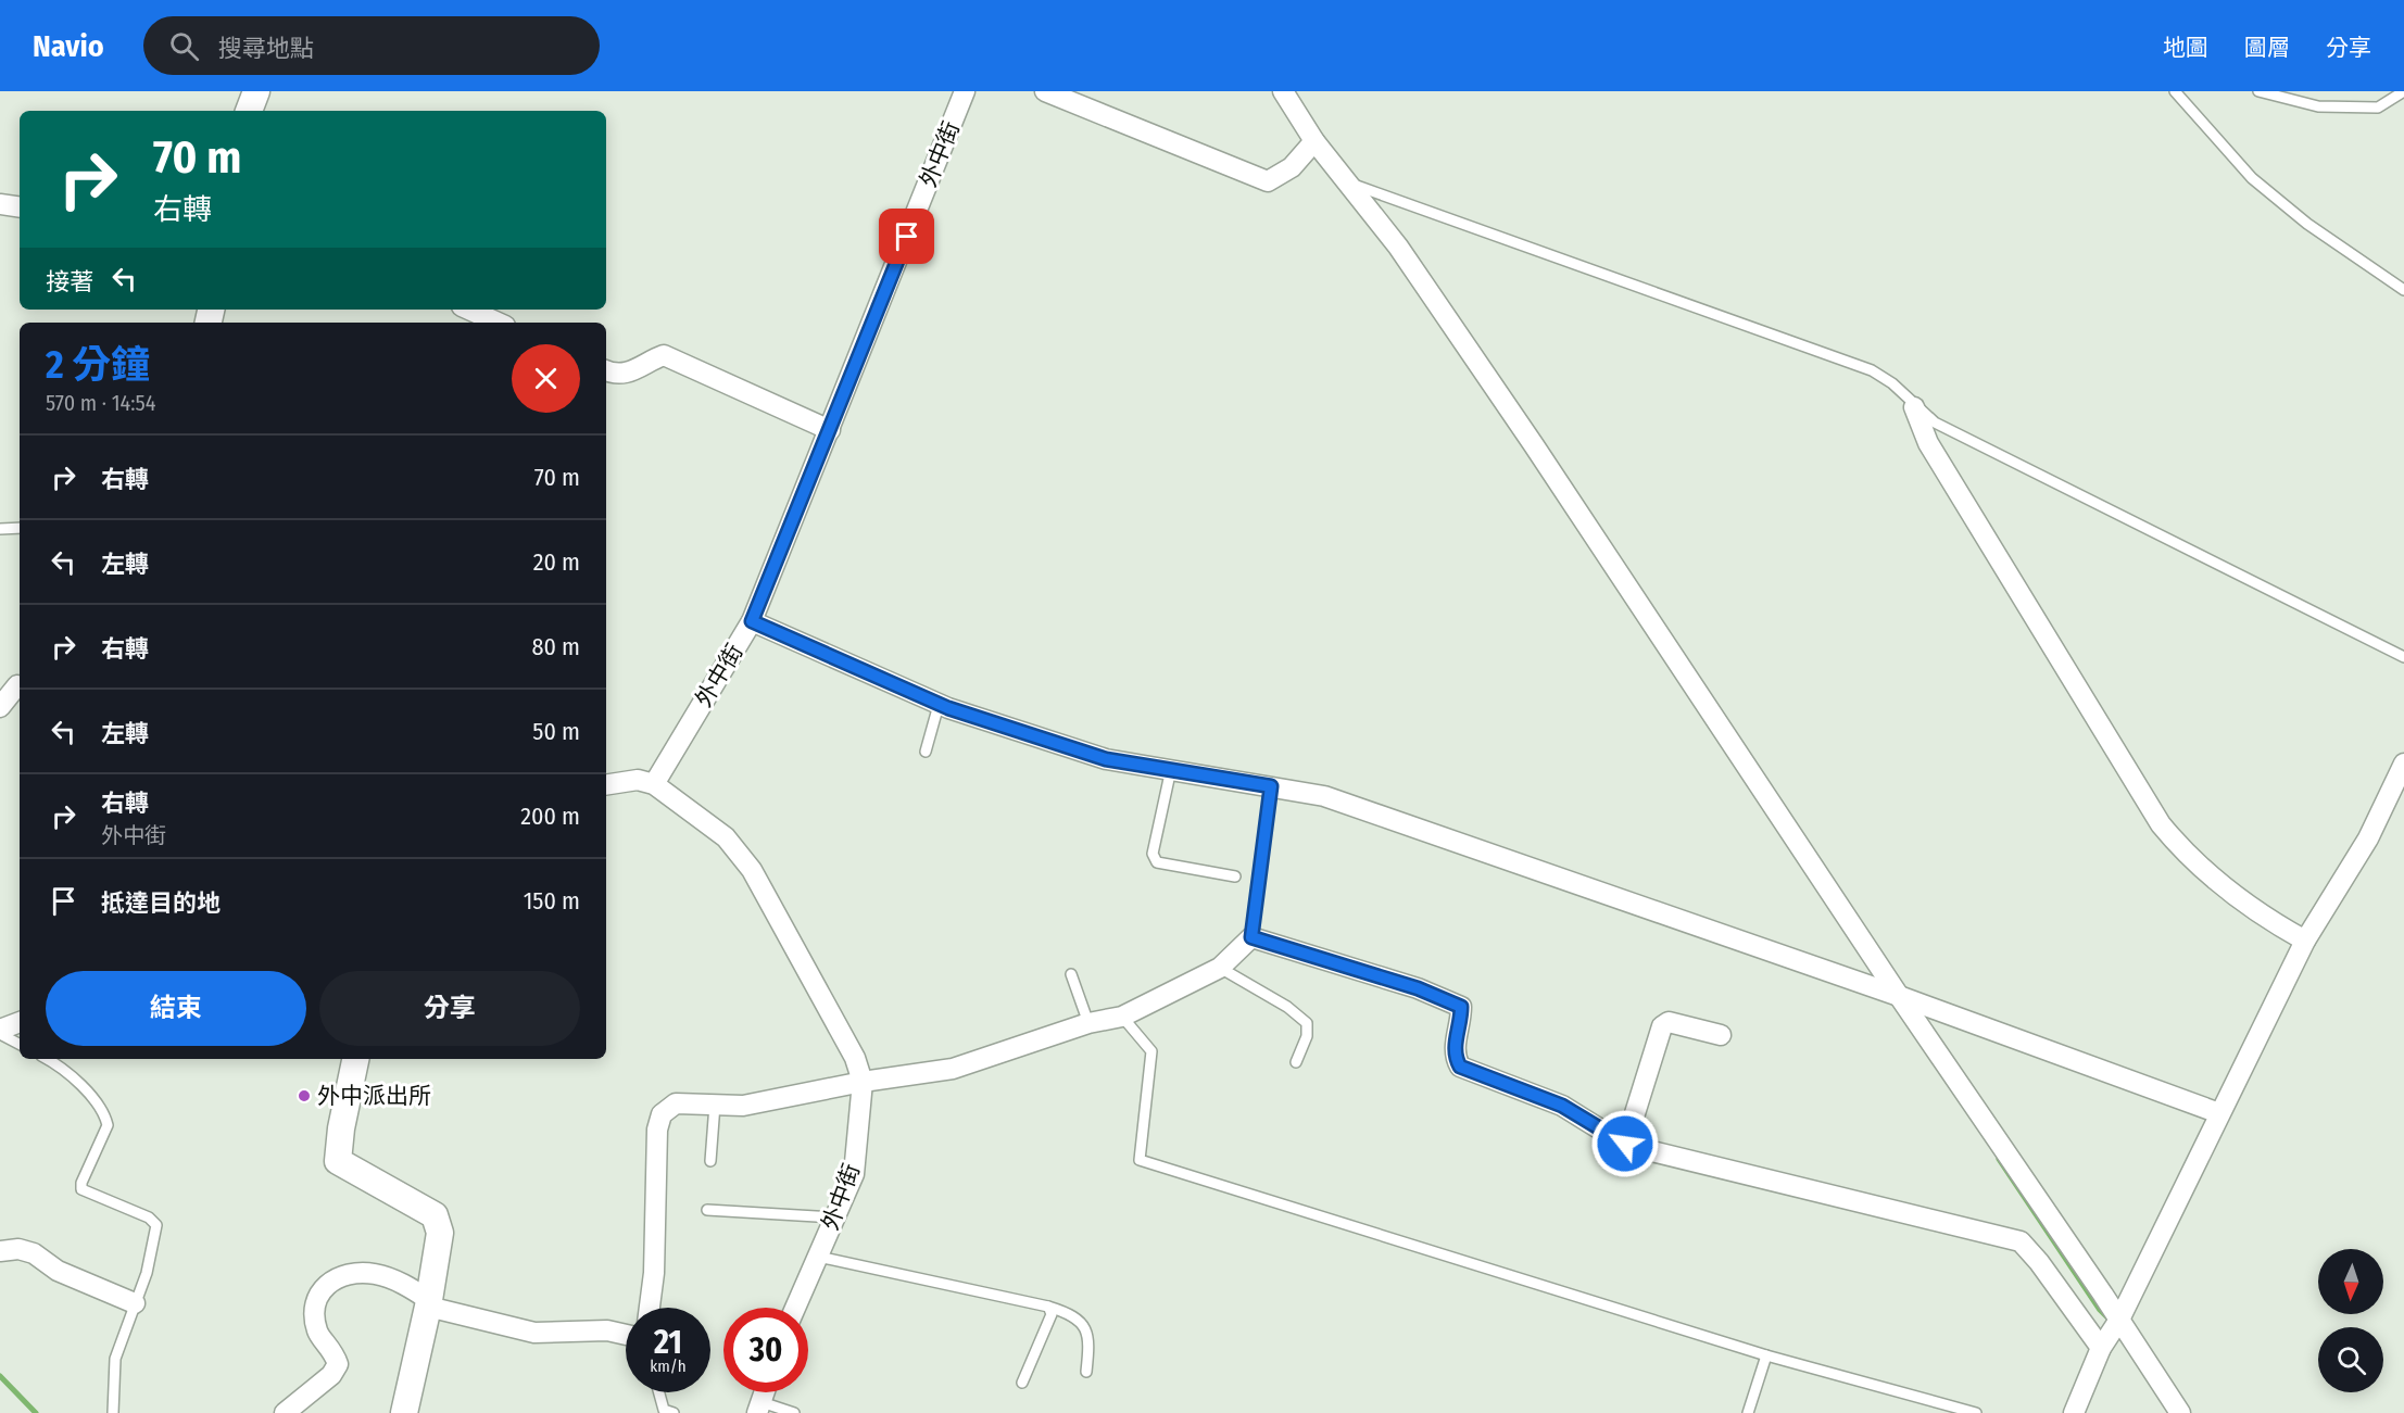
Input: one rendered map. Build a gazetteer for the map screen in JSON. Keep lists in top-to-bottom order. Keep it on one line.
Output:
{"streets":{"street":["外中街"]},"places":["外中派出所"],"north":"bottom","page":{"header":"Navio","search":"搜尋地點","nav":["地圖","圖層","分享"],"turn":["70 m","右轉"],"then":"接著","heading":["2 分鐘","570 m · 14:54"],"list":[{"name":"右轉","value":"70 m"},{"name":"左轉","value":"20 m"},{"name":"右轉","value":"80 m"},{"name":"左轉","value":"50 m"},{"name":"右轉","note":"外中街","value":"200 m"},{"name":"抵達目的地","value":"150 m"}],"buttons":["結束","分享"],"speed":"21 km/h","limit":"30"}}
